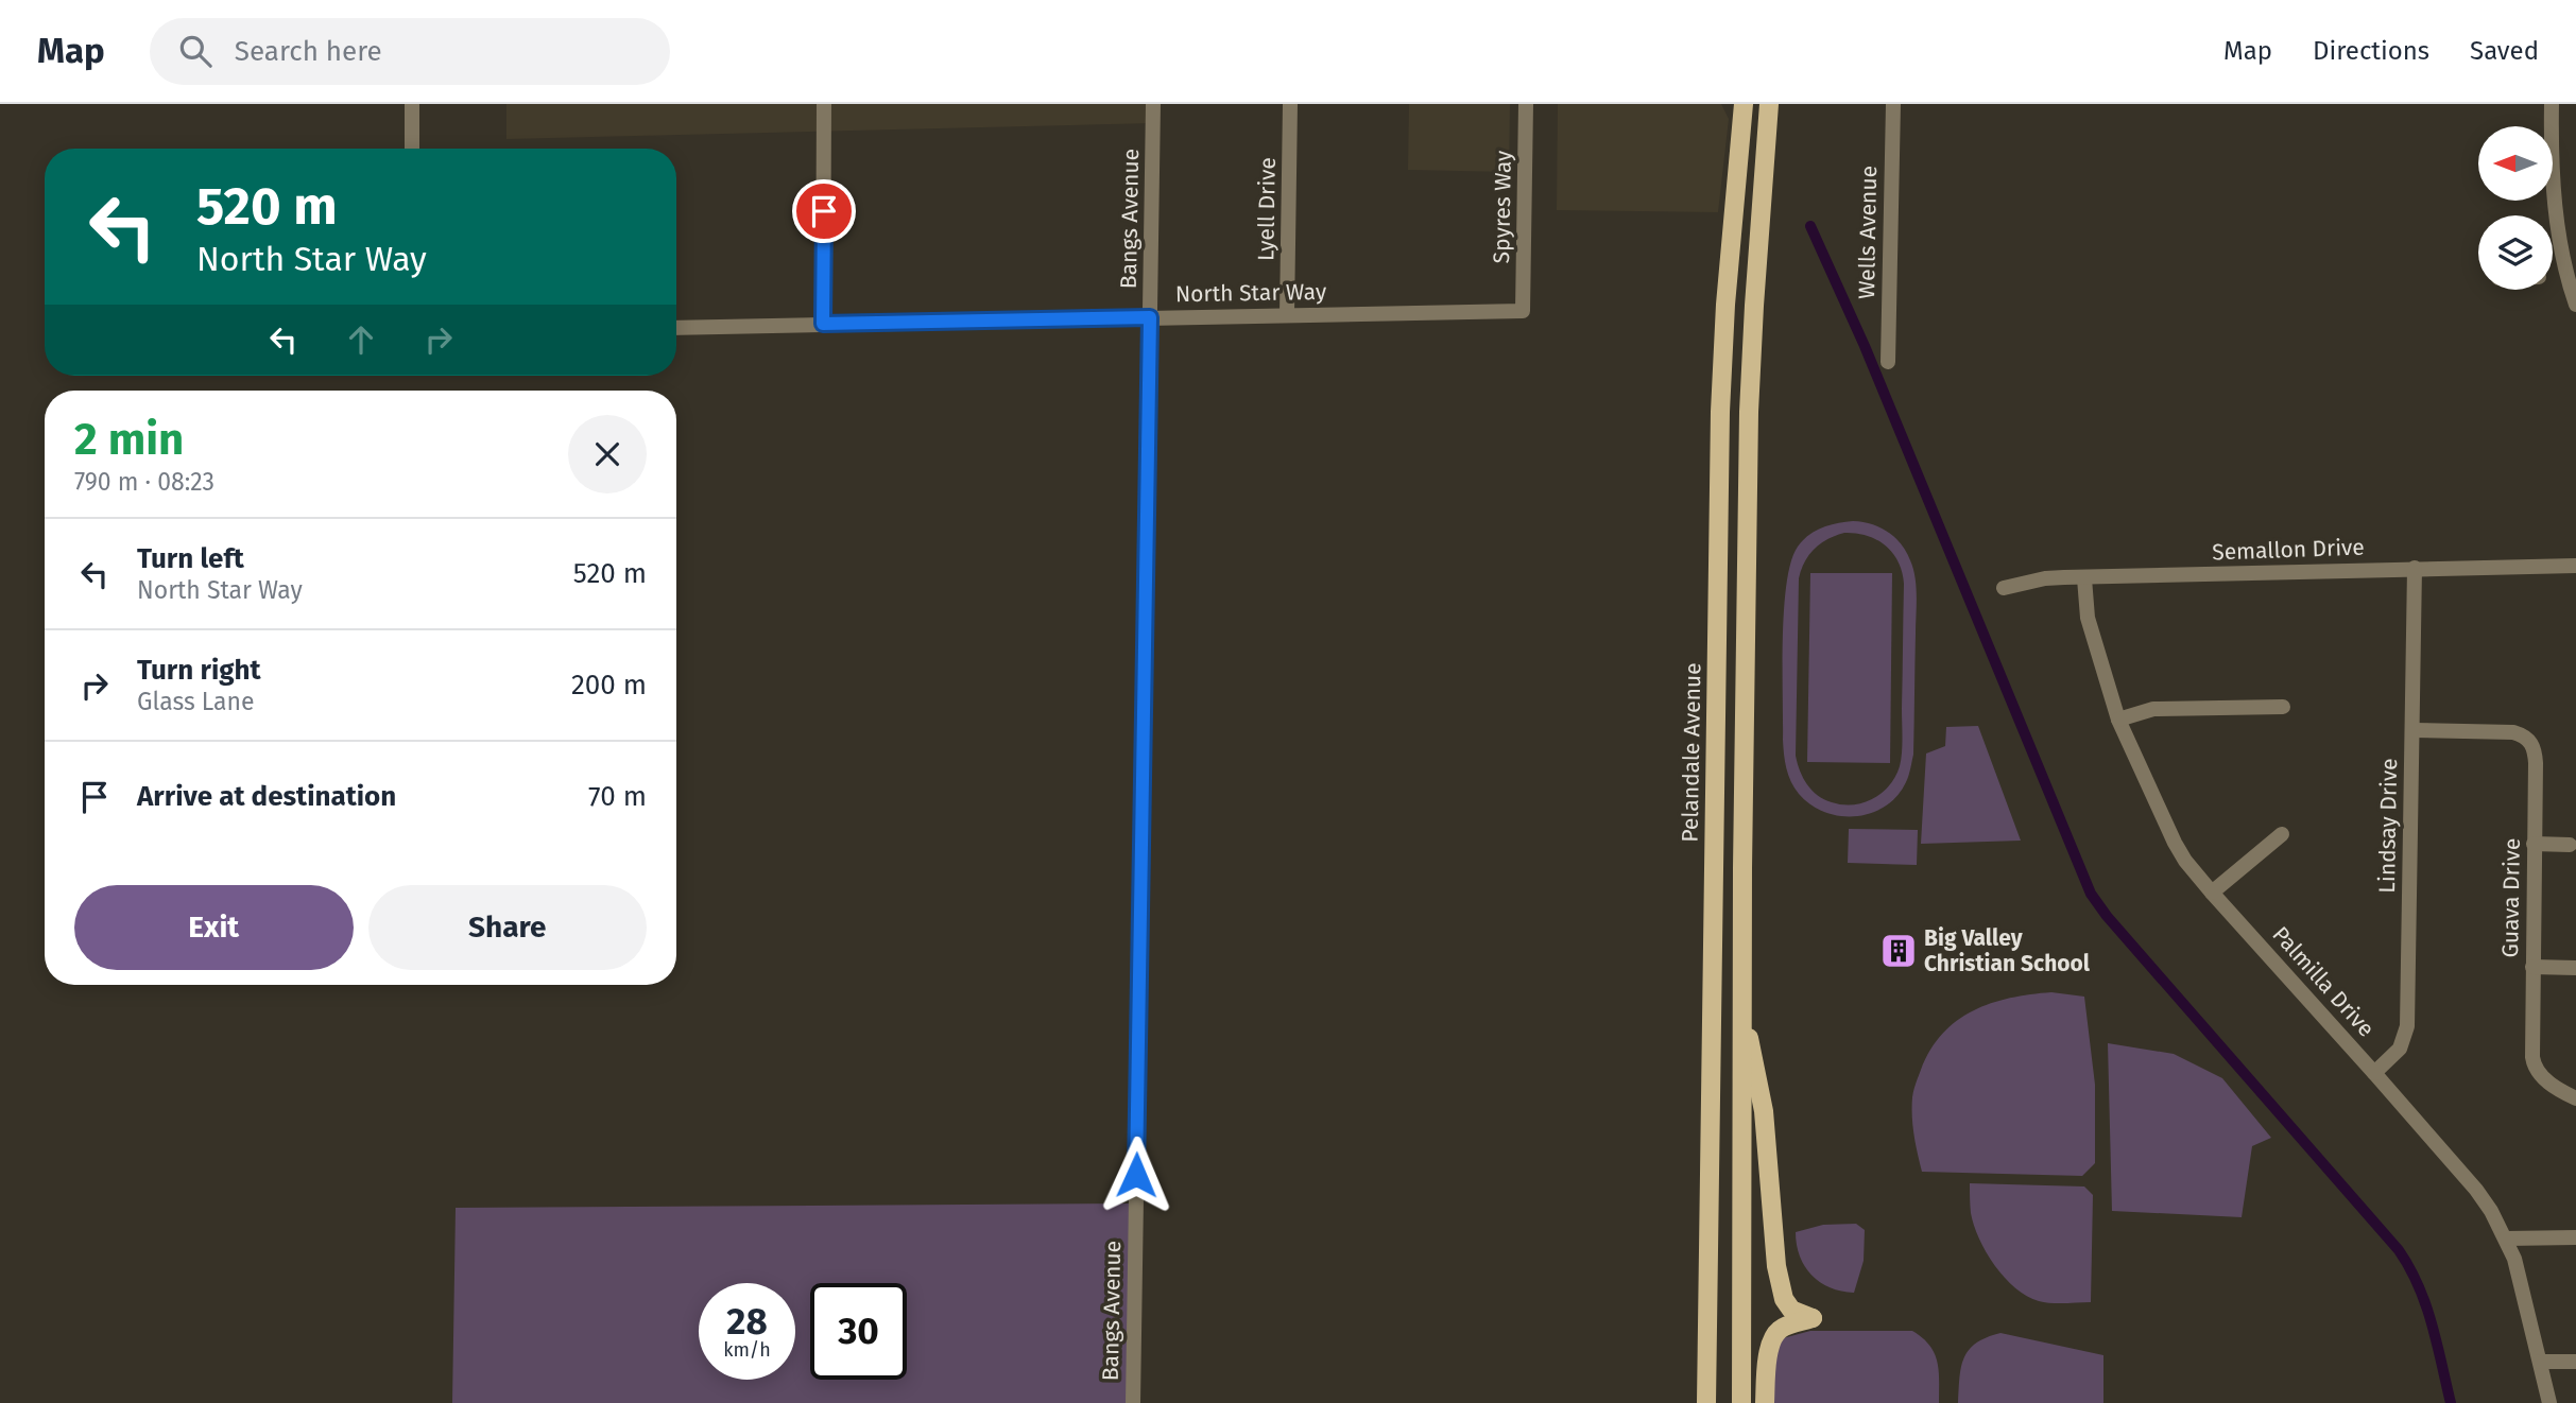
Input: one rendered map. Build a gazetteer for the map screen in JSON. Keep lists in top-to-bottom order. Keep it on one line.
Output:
{"streets":{"main road":["Pelandale Avenue"],"street":["Spyres Way","Lyell Drive","Bangs Avenue","Wells Avenue","North Star Way","Semallon Drive","Lindsay Drive","Guava Drive","Palmilla Drive"]},"crossings":[["Spyres Way","North Star Way"],["Lyell Drive","North Star Way"],["Bangs Avenue","North Star Way"],["Semallon Drive","Lindsay Drive"],["Semallon Drive","Palmilla Drive"],["Lindsay Drive","Guava Drive"],["Lindsay Drive","Palmilla Drive"]],"places":{"building":["Big Valley Christian School"]},"north":"left","page":{"header":"Map","search":"Search here","nav":["Map","Directions","Saved"],"turn":["520 m","North Star Way"],"heading":["2 min","790 m · 08:23"],"list":[{"name":"Turn left","note":"North Star Way","value":"520 m"},{"name":"Turn right","note":"Glass Lane","value":"200 m"},{"name":"Arrive at destination","value":"70 m"}],"buttons":["Exit","Share"],"speed":"28 km/h","limit":"30"}}
